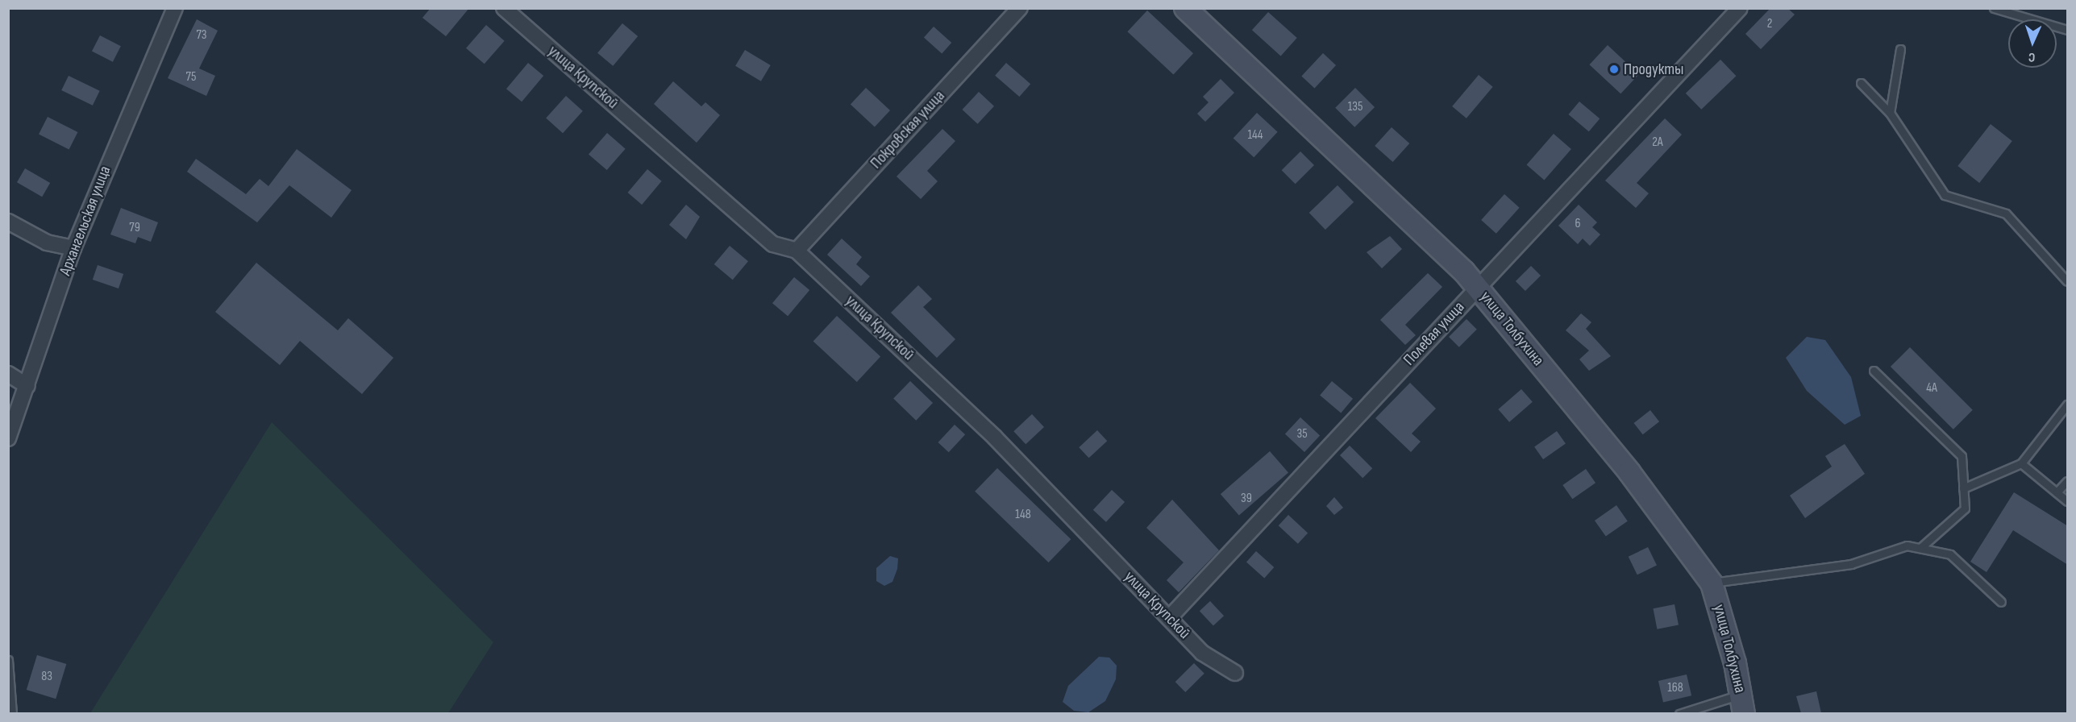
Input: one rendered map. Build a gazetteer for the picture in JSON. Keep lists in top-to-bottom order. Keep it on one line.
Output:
{"streets":{"main road":["улица Толбухина"],"street":["улица Крупской","Покровская улица","Архангельская улица","Полевая улица"]},"crossings":[["улица Крупской","Покровская улица"],["улица Крупской","Полевая улица"],["улица Толбухина","Полевая улица"]],"places":["Продукты"],"house_numbers":["2","73","75","135","144","2А","6","79","4А","35","39","148","83","168"],"north":"bottom"}
